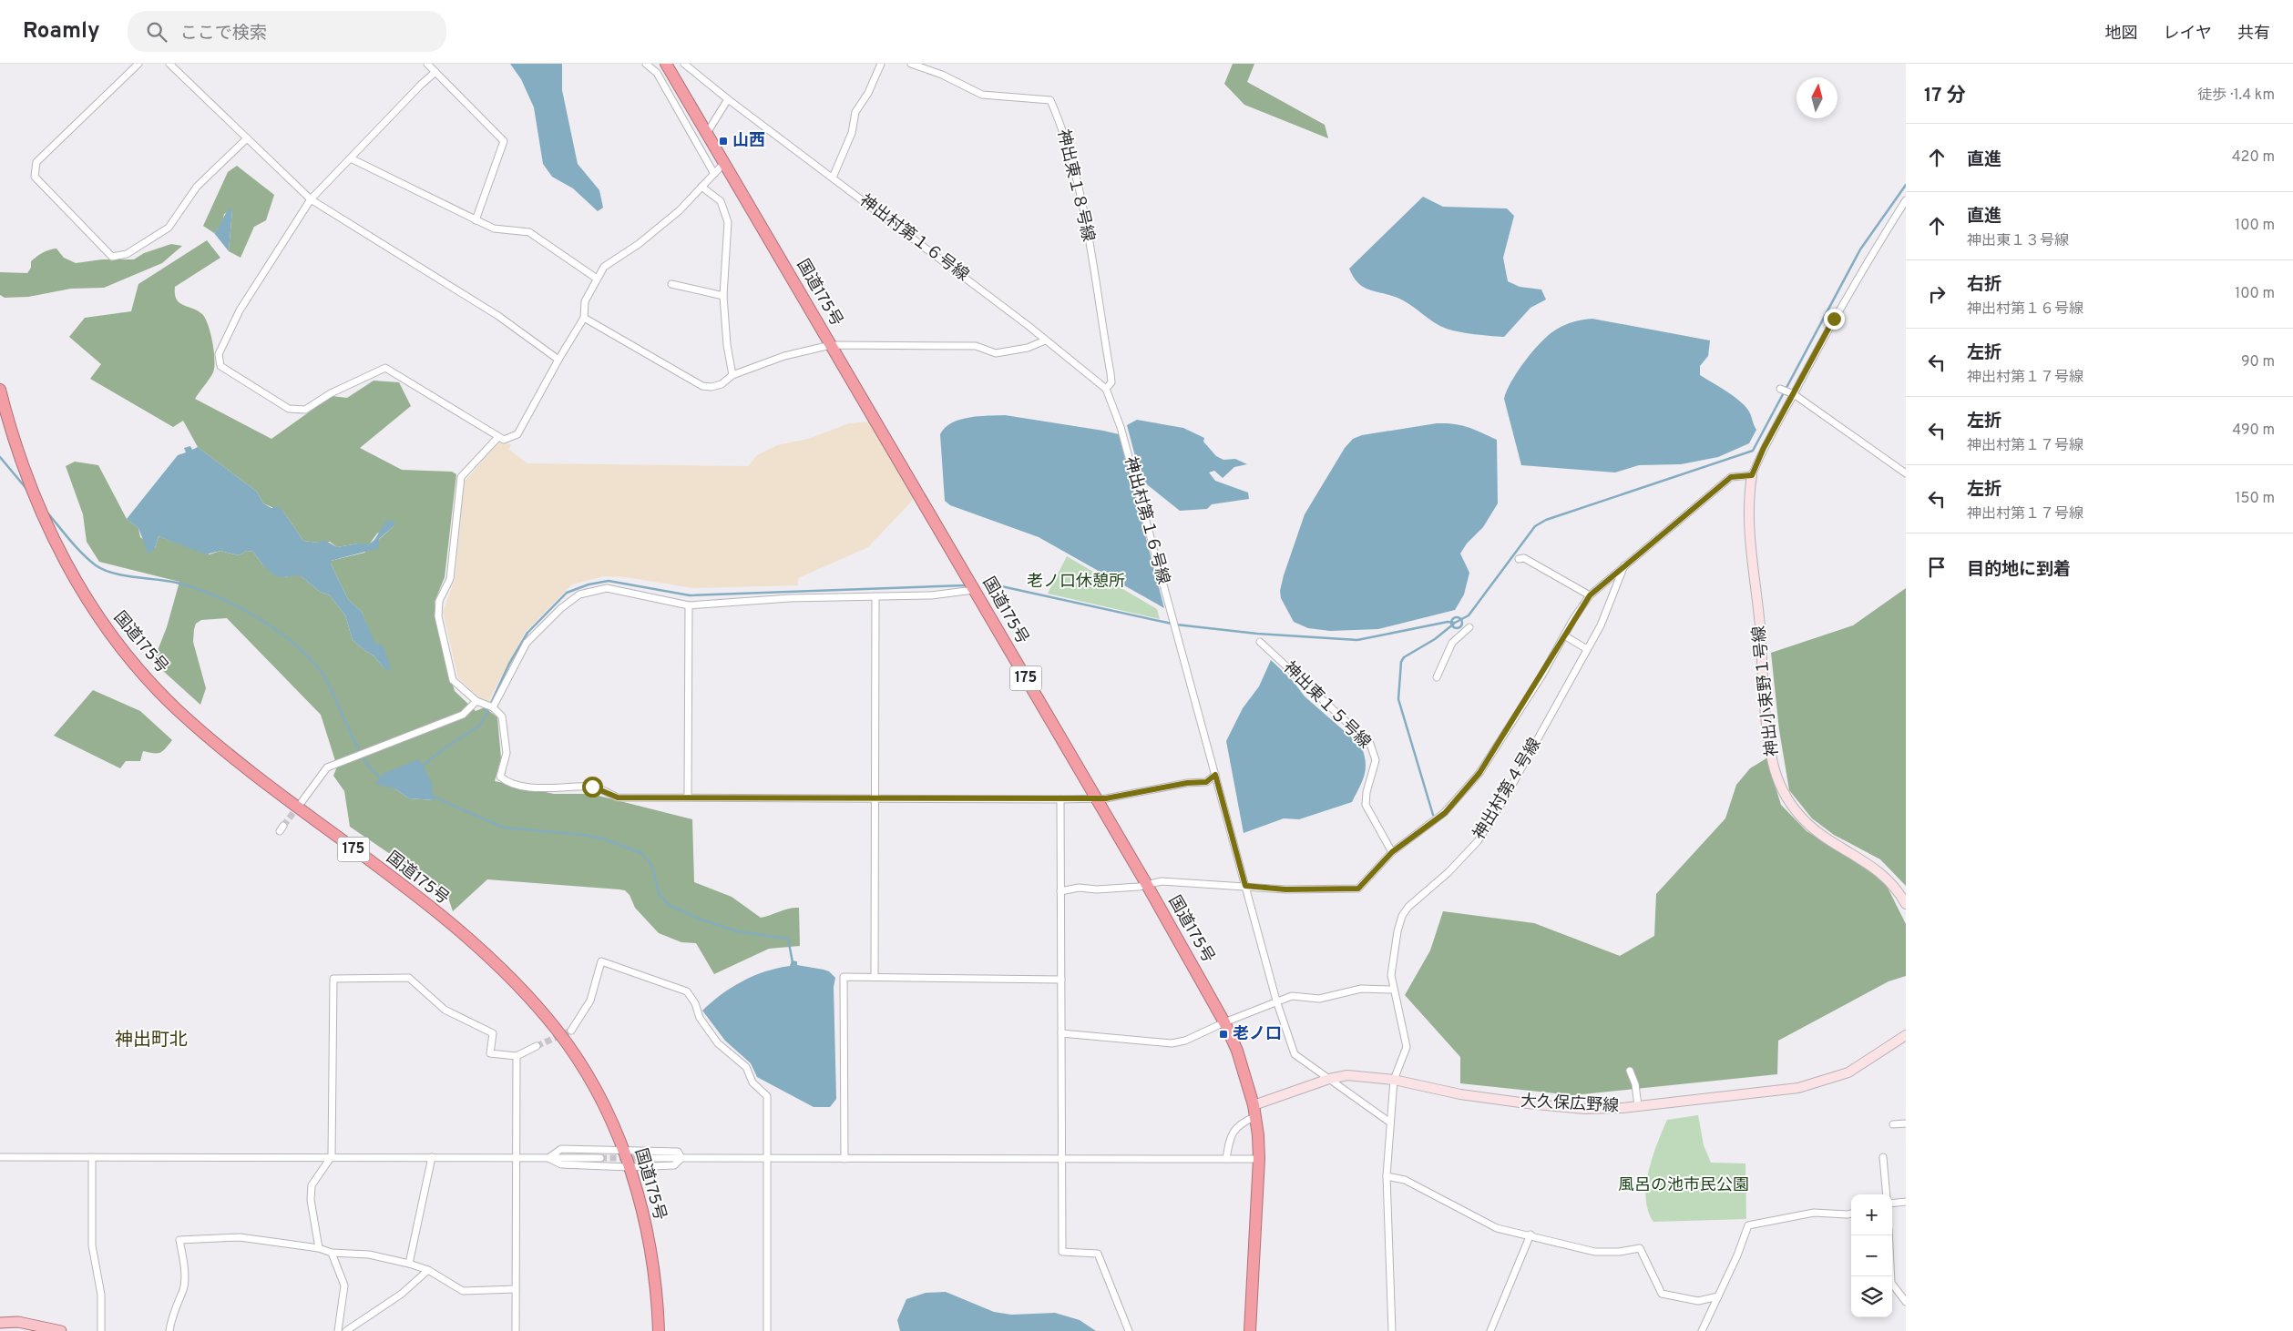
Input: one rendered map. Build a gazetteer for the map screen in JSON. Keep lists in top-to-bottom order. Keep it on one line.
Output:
{"streets":{"highway":["国道175号","175"],"street":["神出東１８号線","神出村第１６号線","神出小束野１号線","神出東１５号線","神出村第４号線","大久保広野線"]},"crossings":[["神出東１８号線","神出村第１６号線"],["神出村第１６号線","神出村第４号線"],["神出村第１６号線","大久保広野線"],["国道175号","大久保広野線"],["神出村第４号線","大久保広野線"]],"districts":["神出町北"],"parks":["老ノ口休憩所","風呂の池市民公園"],"places":{"transit":["山西","老ノ口"]},"north":"top","page":{"header":"Roamly","search":"ここで検索","nav":["地図","レイヤ","共有"],"heading":["17 分","徒歩 · 1.4 km"],"list":[["直進","420 m"],["直進","神出東１３号線","100 m"],["右折","神出村第１６号線","100 m"],["左折","神出村第１７号線","90 m"],["左折","神出村第１７号線","490 m"],["左折","神出村第１７号線","150 m"],"目的地に到着"],"map_buttons":["+","−"]}}
